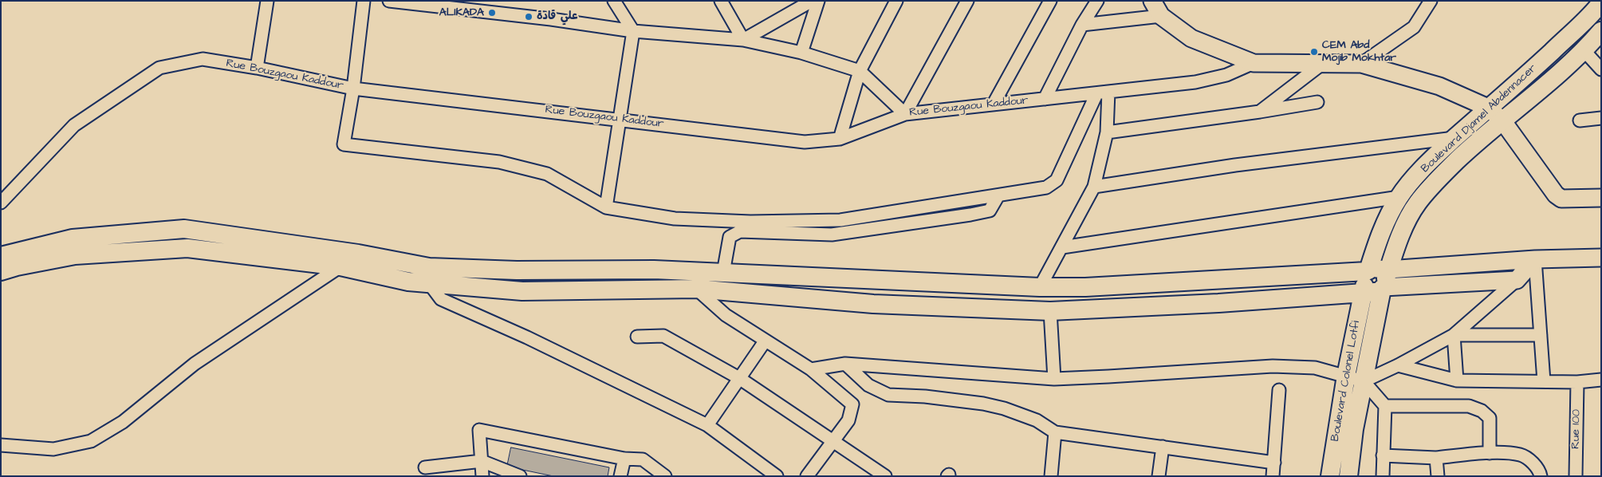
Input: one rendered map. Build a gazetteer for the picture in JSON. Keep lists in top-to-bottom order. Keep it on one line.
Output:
{"streets":{"main road":["Boulevard Djamel Abdennacer","Boulevard Colonel Lotfi"],"street":["Rue Bouzgaou Kaddour","Rue 100"]},"crossings":[["Boulevard Djamel Abdennacer","Boulevard Colonel Lotfi"]],"places":["ALIKADA","علي قادة","CEM Abd Mojib Mokhtar"]}
